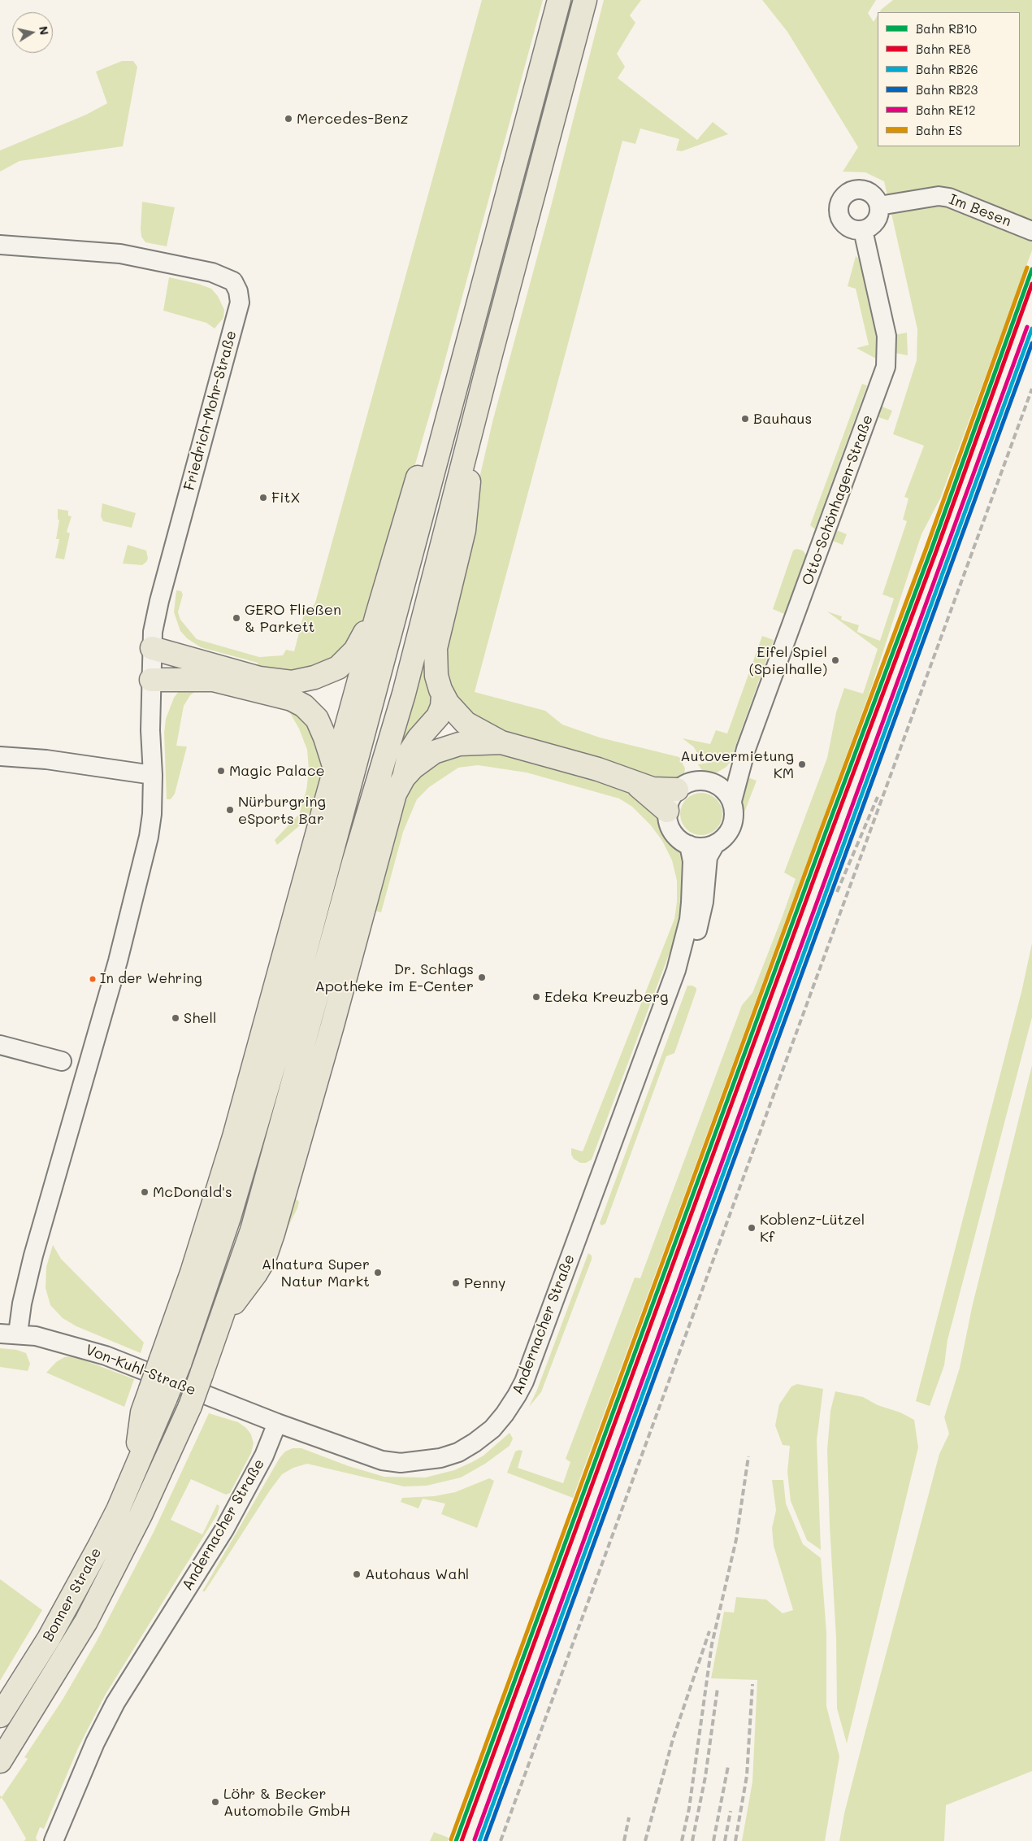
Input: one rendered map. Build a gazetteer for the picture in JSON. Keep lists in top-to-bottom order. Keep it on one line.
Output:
{"streets":{"highway":["Bonner Straße"],"street":["Im Besen","Friedrich-Mohr-Straße","Otto-Schönhagen-Straße","Andernacher Straße","Von-Kuhl-Straße"]},"crossings":[["Im Besen","Otto-Schönhagen-Straße"],["Otto-Schönhagen-Straße","Andernacher Straße"],["Andernacher Straße","Von-Kuhl-Straße"]],"places":["Mercedes-Benz","Bauhaus","FitX","GERO Fließen & Parkett","Eifel Spiel (Spielhalle)","Autovermietung KM","Magic Palace","Nürburgring eSports Bar","Dr. Schlags Apotheke im E-Center","In der Wehring","Edeka Kreuzberg","Shell","McDonald's","Koblenz-Lützel Kf","Alnatura Super Natur Markt","Penny","Autohaus Wahl","Löhr & Becker Automobile GmbH"],"lines":["rail line ES","rail line RB10","rail line RE8","rail line RE12","rail line RB26","rail line RB23"],"legend":["Bahn RB10","Bahn RE8","Bahn RB26","Bahn RB23","Bahn RE12","Bahn ES"],"north":"right"}
